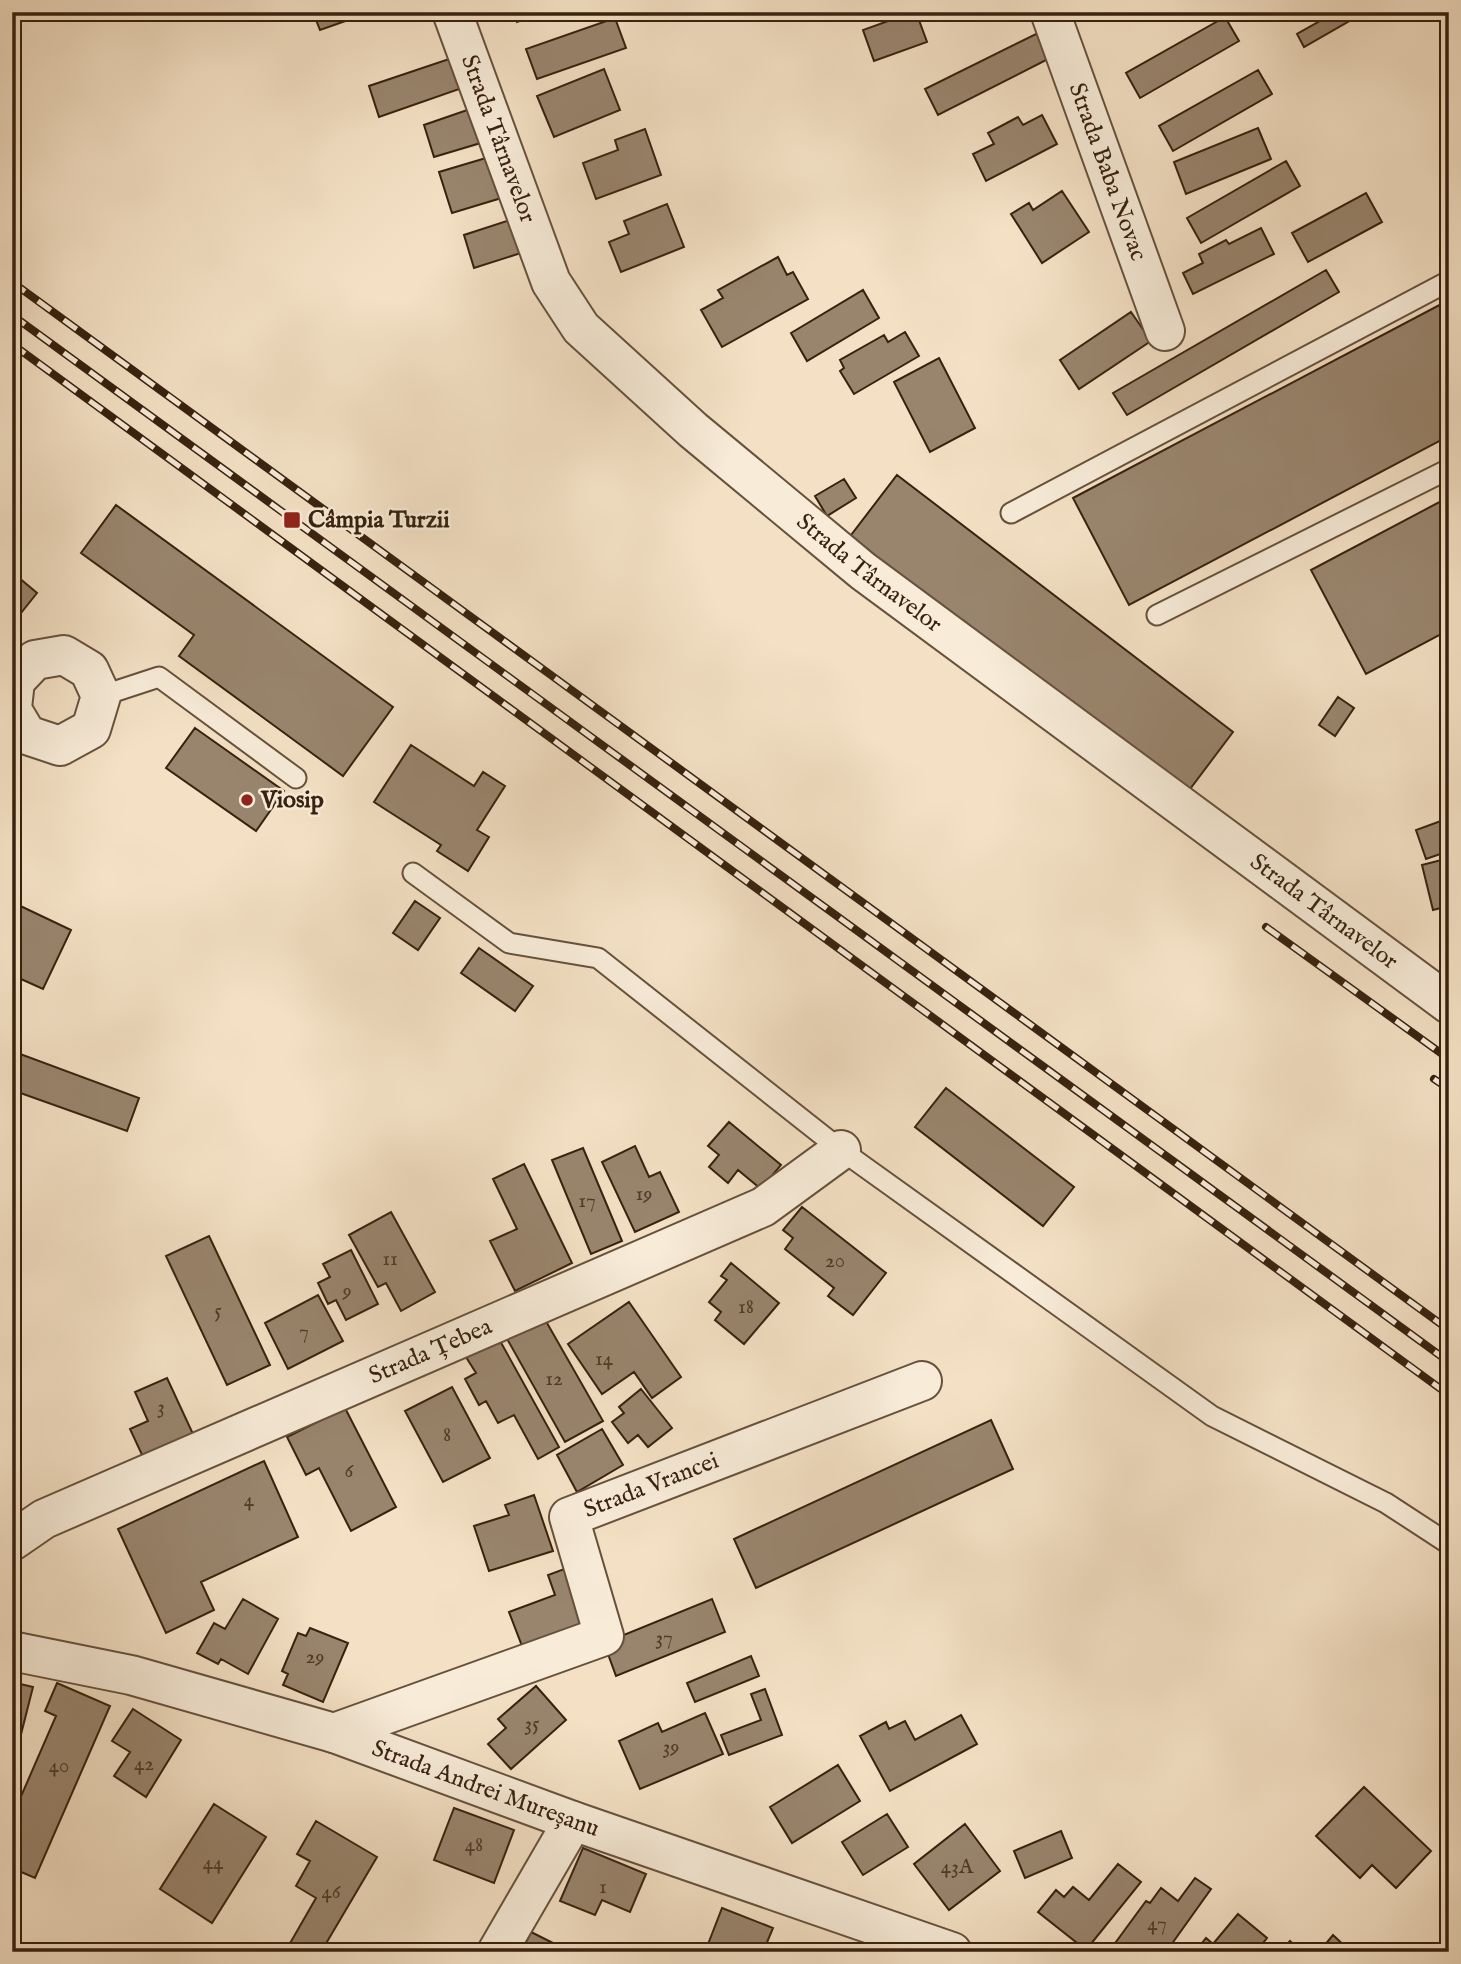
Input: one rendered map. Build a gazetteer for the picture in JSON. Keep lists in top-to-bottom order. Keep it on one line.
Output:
{"streets":{"street":["Strada Târnavelor","Strada Baba Novac","Strada Țebea","Strada Vrancei","Strada Andrei Mureșanu"]},"crossings":[["Strada Vrancei","Strada Andrei Mureșanu"]],"places":{"transit":["Câmpia Turzii"],"other":["Viosip"]},"house_numbers":["19","17","11","20","9","18","5","7","14","12","3","8","6","4","37","29","35","39","42","40","48","44","43A","1","46","47"]}
